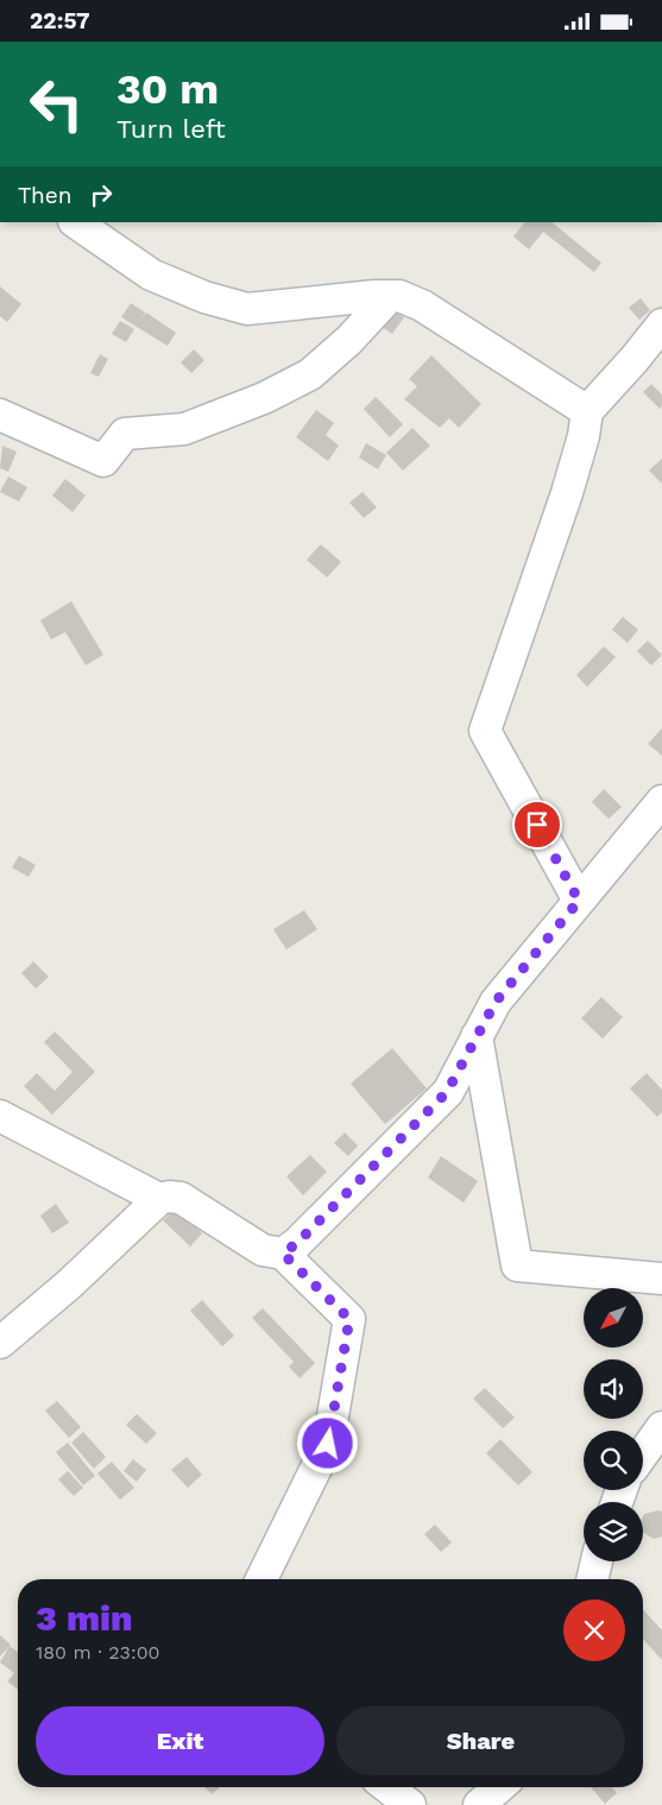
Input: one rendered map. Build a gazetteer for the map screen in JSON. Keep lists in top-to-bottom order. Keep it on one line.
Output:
{"north":"bottom left","page":{"status":"22:57","turn":["30 m","Turn left"],"then":"Then","heading":["3 min","180 m · 23:00"],"buttons":["Exit","Share"]}}
